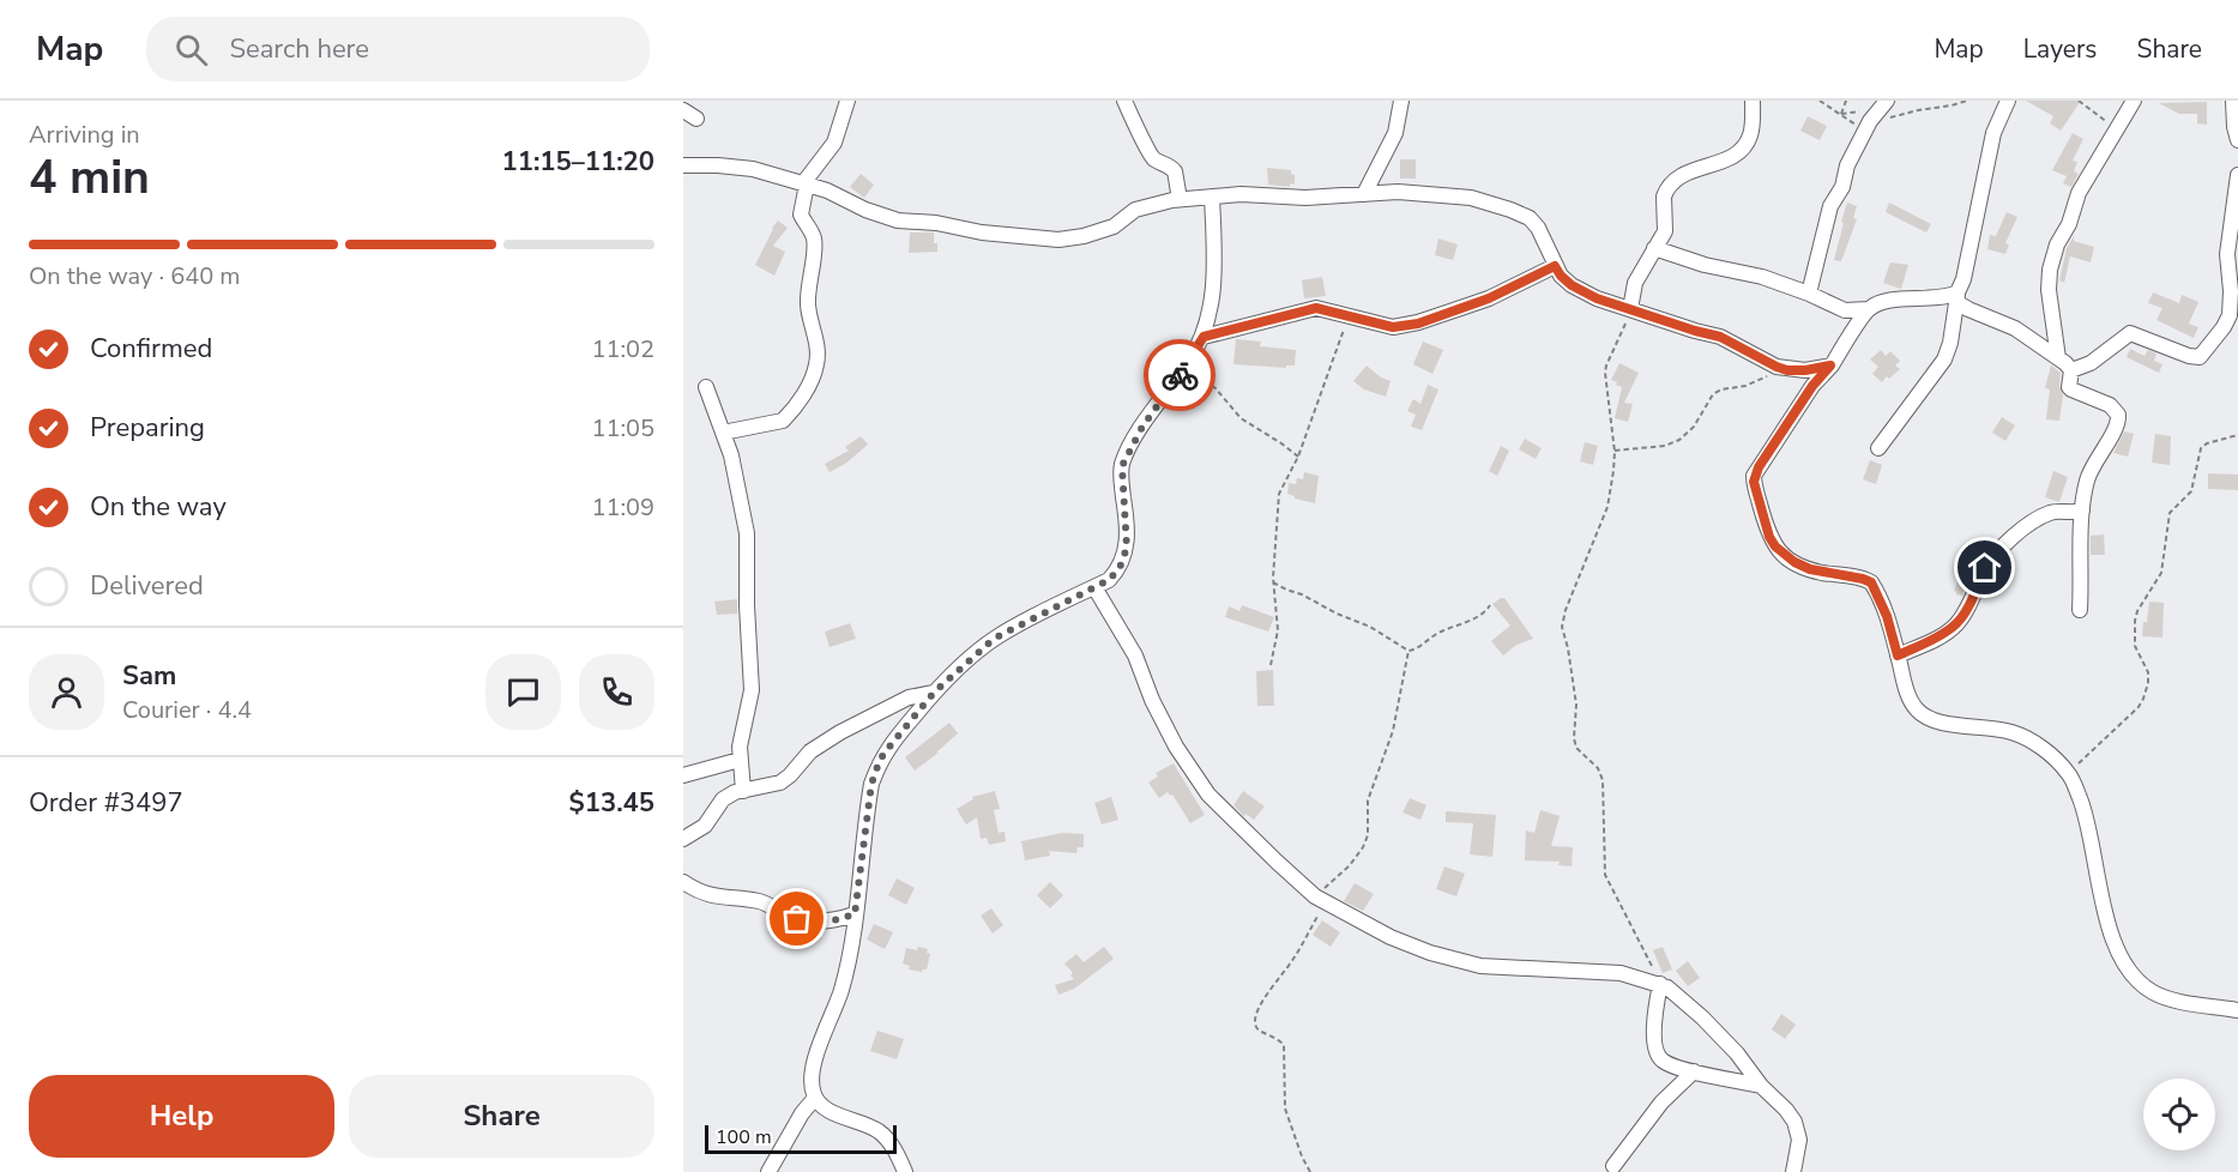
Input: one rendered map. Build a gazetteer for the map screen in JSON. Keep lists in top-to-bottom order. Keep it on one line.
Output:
{"scale_bar":"100 m","page":{"header":"Map","search":"Search here","nav":["Map","Layers","Share"],"heading":["4 min","Arriving in","11:15–11:20"],"panel":["Sam","Courier · 4.4","Order #3497","$13.45"],"bar":"On the way · 640 m","list":[["Confirmed","11:02"],["Preparing","11:05"],["On the way","11:09"],"Delivered"],"buttons":["Help","Share"],"scale":"100 m"}}
